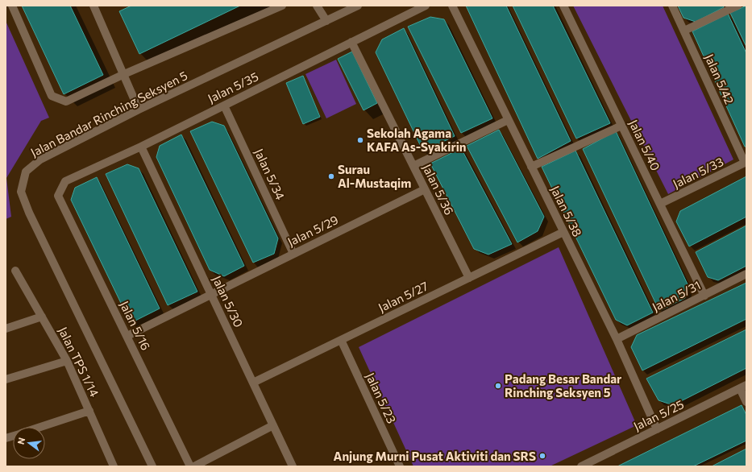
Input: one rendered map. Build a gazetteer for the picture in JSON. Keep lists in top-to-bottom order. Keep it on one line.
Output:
{"streets":{"street":["Jalan 5/42","Jalan 5/35","Jalan Bandar Rinching Seksyen 5","Jalan 5/40","Jalan 5/33","Jalan 5/34","Jalan 5/36","Jalan 5/38","Jalan 5/29","Jalan 5/31","Jalan 5/27","Jalan 5/30","Jalan 5/16","Jalan TPS 1/14","Jalan 5/23","Jalan 5/25"]},"crossings":[["Jalan 5/42","Jalan 5/33"],["Jalan 5/35","Jalan 5/34"],["Jalan 5/35","Jalan 5/36"],["Jalan 5/35","Jalan 5/30"],["Jalan 5/35","Jalan 5/16"],["Jalan 5/40","Jalan 5/33"],["Jalan 5/40","Jalan 5/31"],["Jalan 5/34","Jalan 5/29"],["Jalan 5/36","Jalan 5/29"],["Jalan 5/36","Jalan 5/27"],["Jalan 5/38","Jalan 5/31"],["Jalan 5/38","Jalan 5/27"],["Jalan 5/38","Jalan 5/25"],["Jalan 5/29","Jalan 5/30"],["Jalan 5/29","Jalan 5/16"],["Jalan 5/27","Jalan 5/30"],["Jalan 5/27","Jalan 5/23"]],"places":["Sekolah Agama KAFA As-Syakirin","Surau Al-Mustaqim","Padang Besar Bandar Rinching Seksyen 5","Anjung Murni Pusat Aktiviti dan SRS"],"north":"left"}
